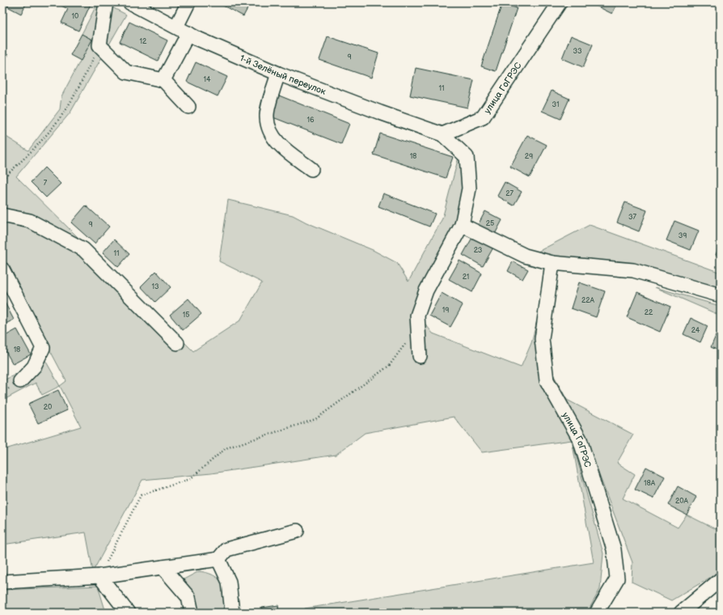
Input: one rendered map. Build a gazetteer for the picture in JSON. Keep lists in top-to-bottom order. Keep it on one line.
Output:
{"streets":{"street":["1-й Зелёный переулок","улица ГоГРЭС"]},"crossings":[["1-й Зелёный переулок","улица ГоГРЭС"]],"house_numbers":["10","12","33","9","14","11","31","16","18","29","7","27","37","25","9","39","23","11","21","13","22А","19","22","15","24","18","20","18А","20А"]}
